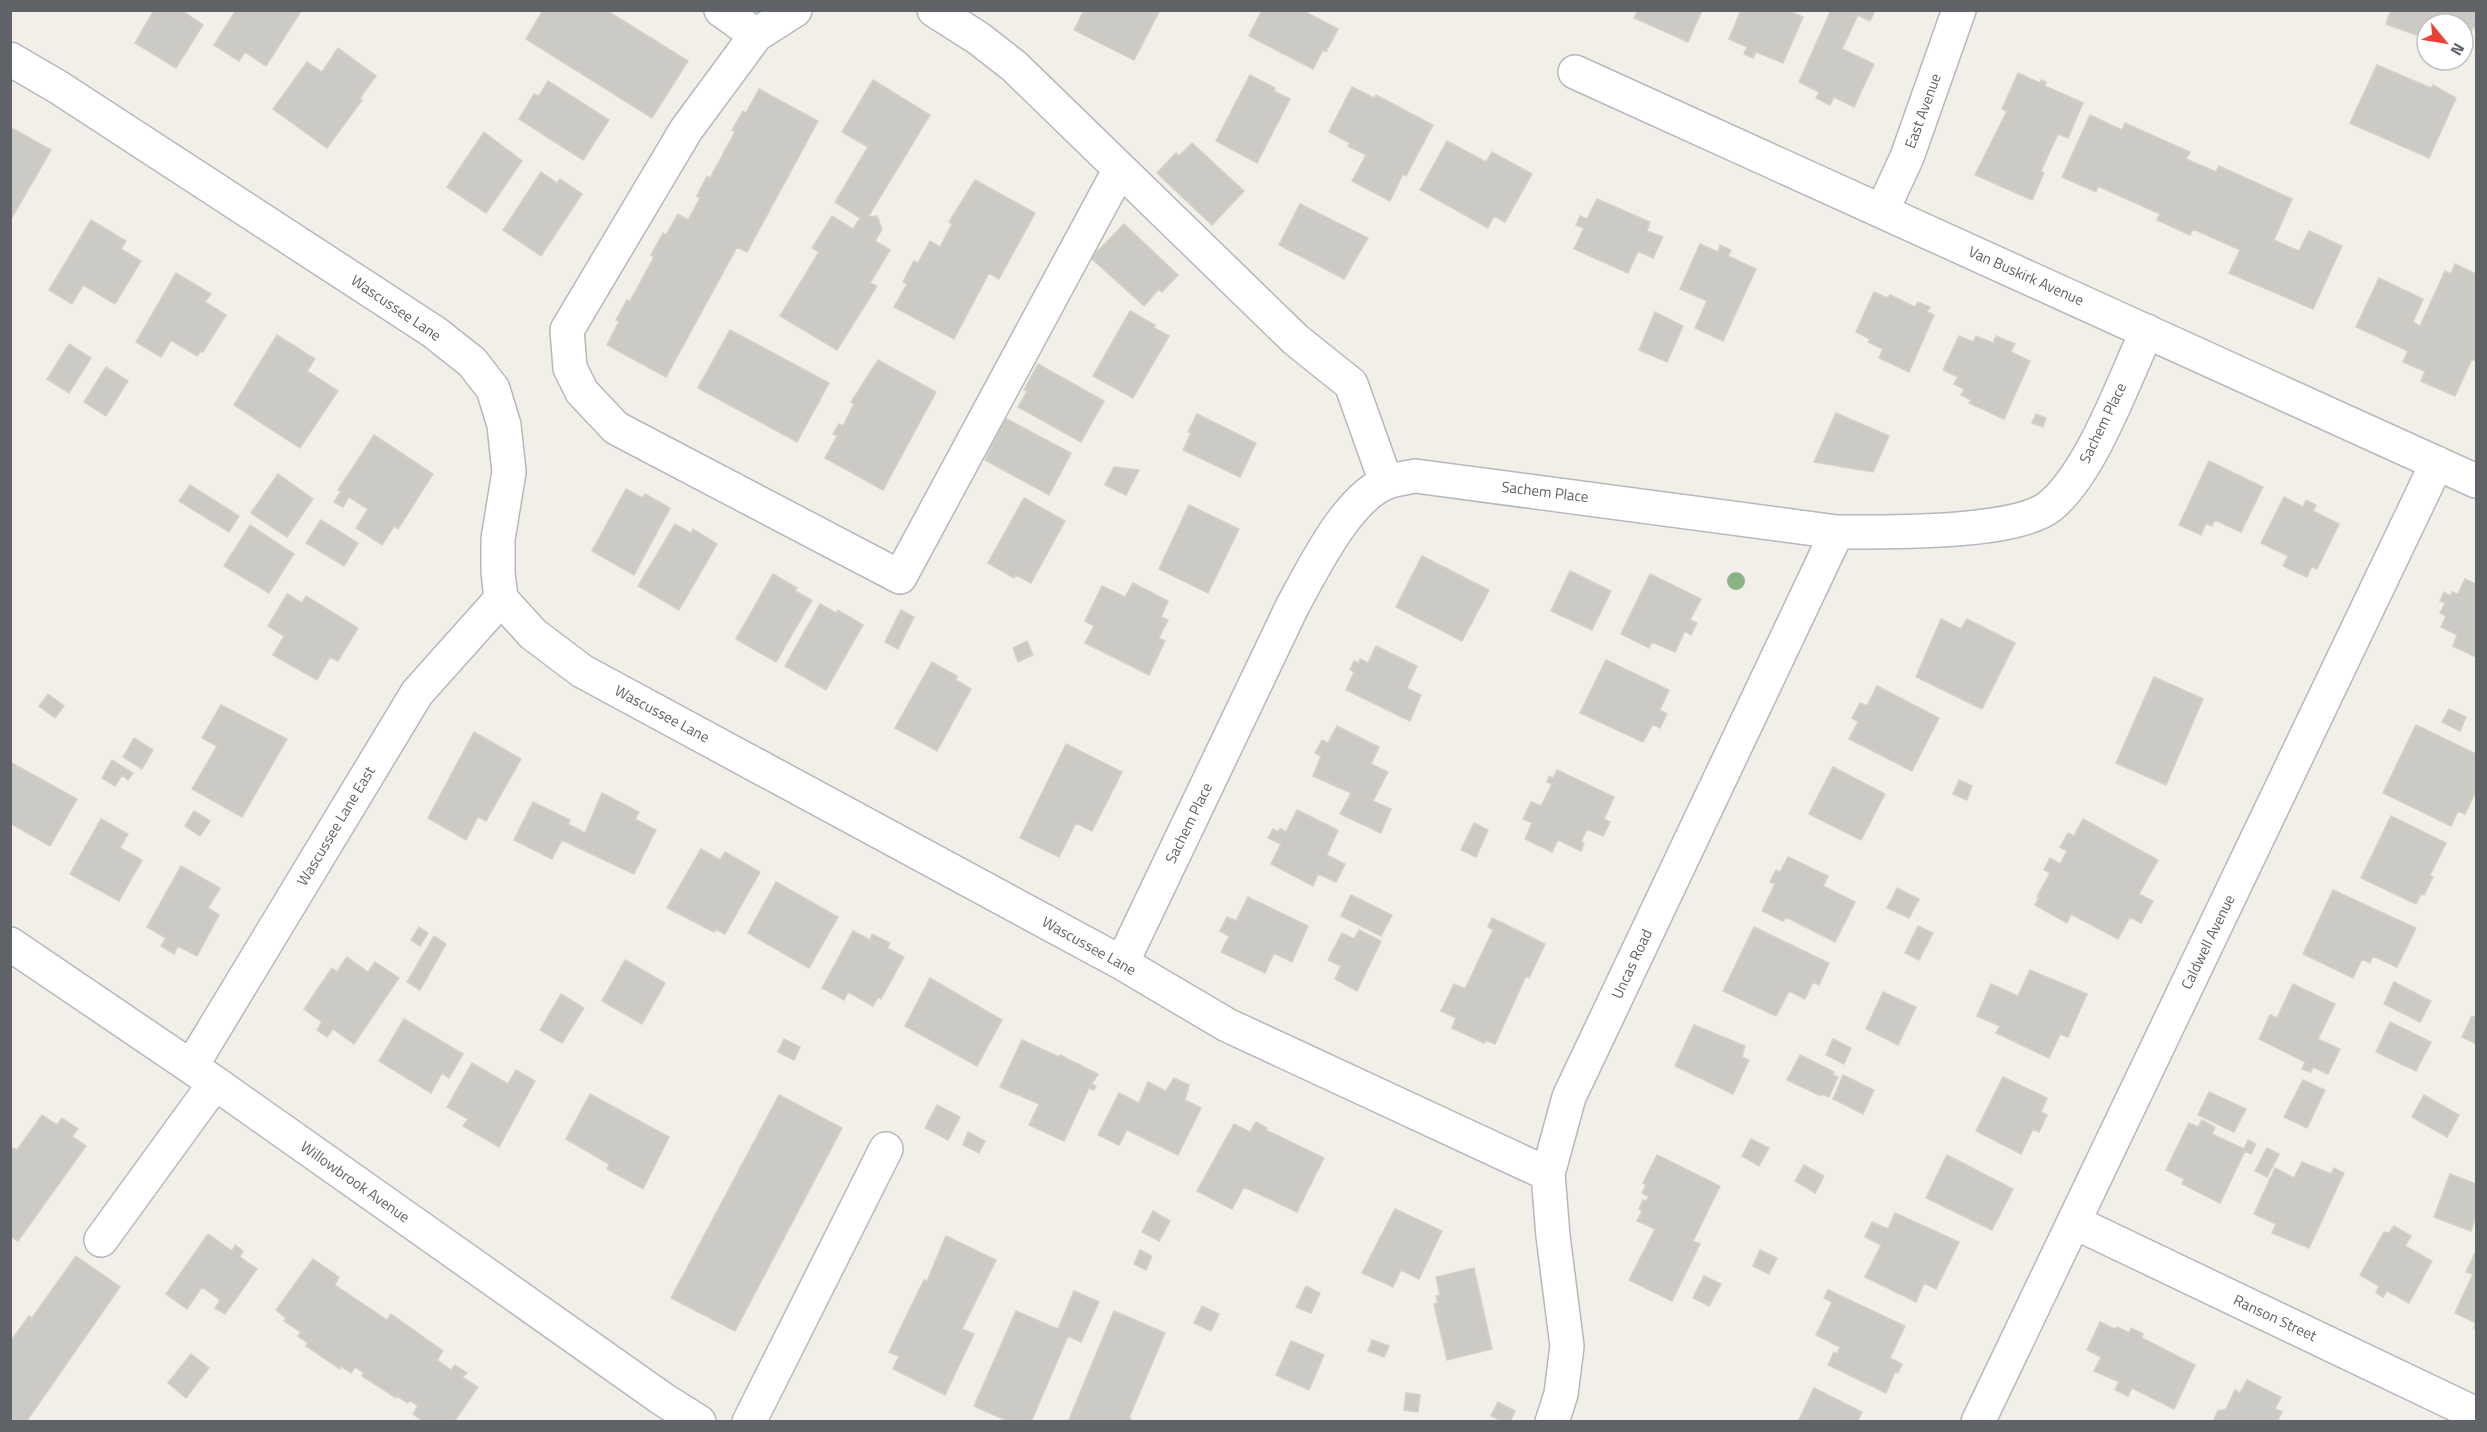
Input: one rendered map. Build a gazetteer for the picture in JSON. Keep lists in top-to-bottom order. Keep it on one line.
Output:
{"streets":{"street":["East Avenue","Van Buskirk Avenue","Wascussee Lane","Sachem Place","Wascussee Lane East","Caldwell Avenue","Uncas Road","Willowbrook Avenue","Ranson Street"]},"crossings":[["East Avenue","Van Buskirk Avenue"],["Van Buskirk Avenue","Sachem Place"],["Van Buskirk Avenue","Caldwell Avenue"],["Wascussee Lane","Sachem Place"],["Wascussee Lane","Wascussee Lane East"],["Wascussee Lane","Uncas Road"],["Sachem Place","Uncas Road"],["Wascussee Lane East","Willowbrook Avenue"],["Caldwell Avenue","Ranson Street"]],"north":"bottom right"}
